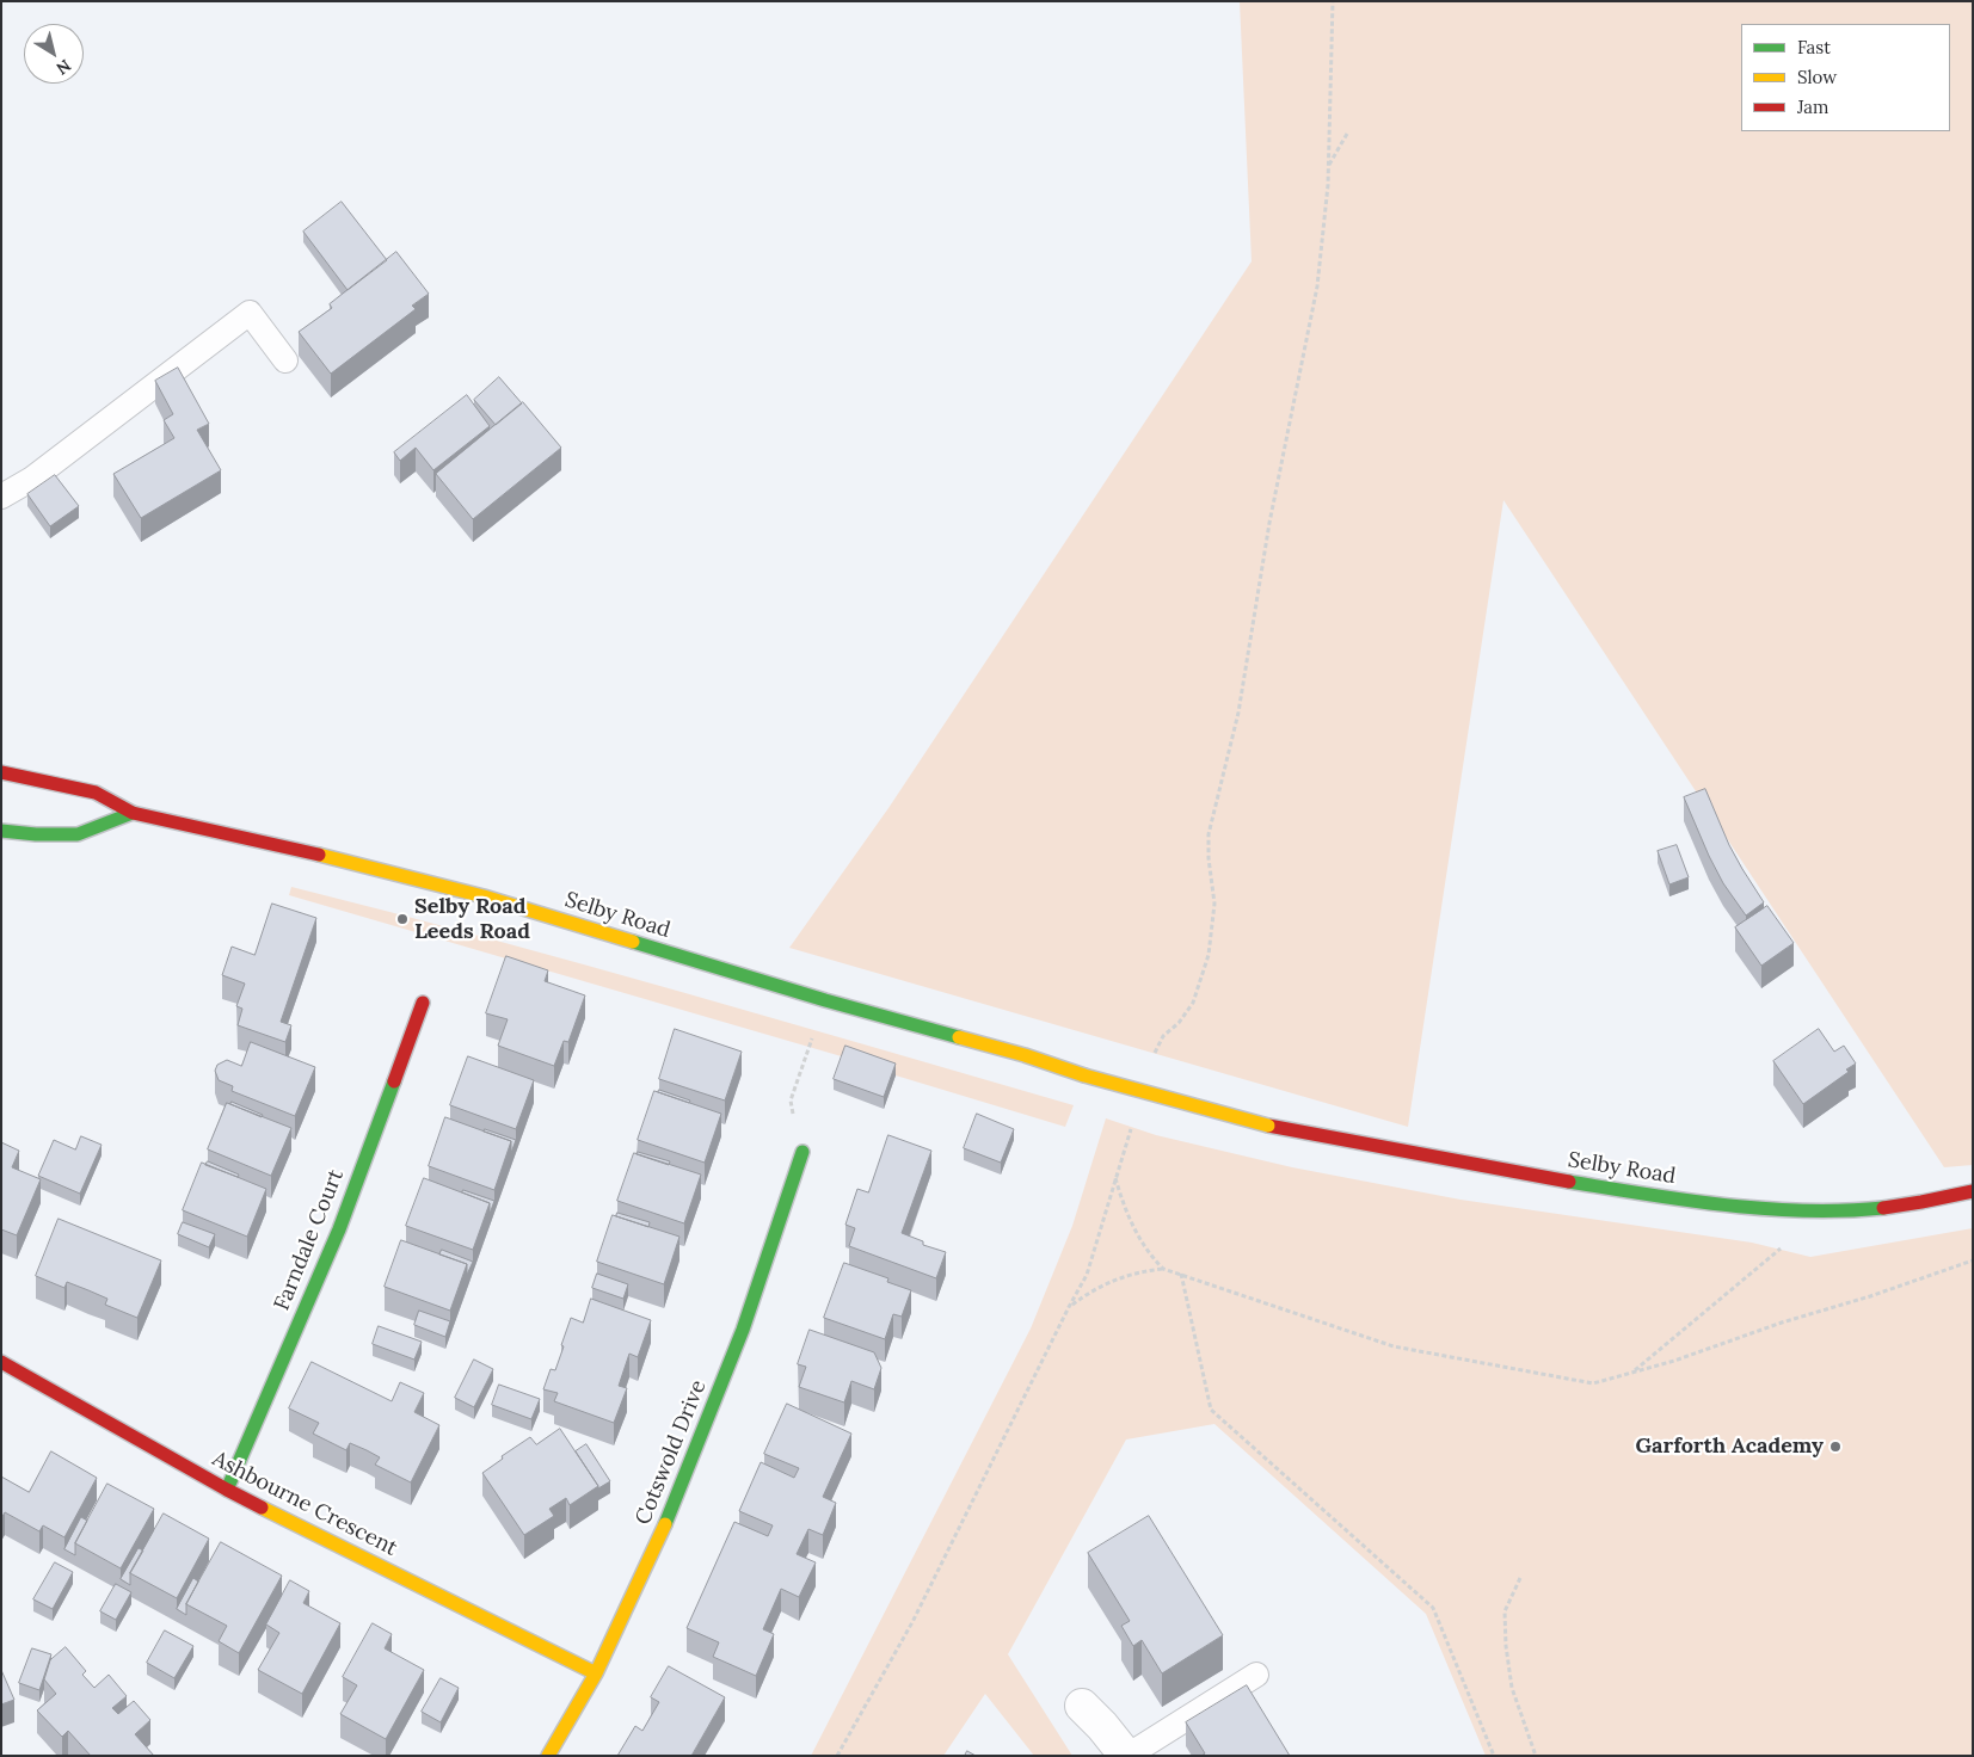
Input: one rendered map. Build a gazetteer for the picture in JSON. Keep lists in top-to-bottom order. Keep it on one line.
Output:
{"streets":{"main road":["Selby Road","Farndale Court","Cotswold Drive","Ashbourne Crescent"]},"crossings":[["Farndale Court","Ashbourne Crescent"],["Cotswold Drive","Ashbourne Crescent"]],"places":["Selby Road Leeds Road","Garforth Academy"],"legend":["Fast","Slow","Jam"],"north":"bottom right"}
